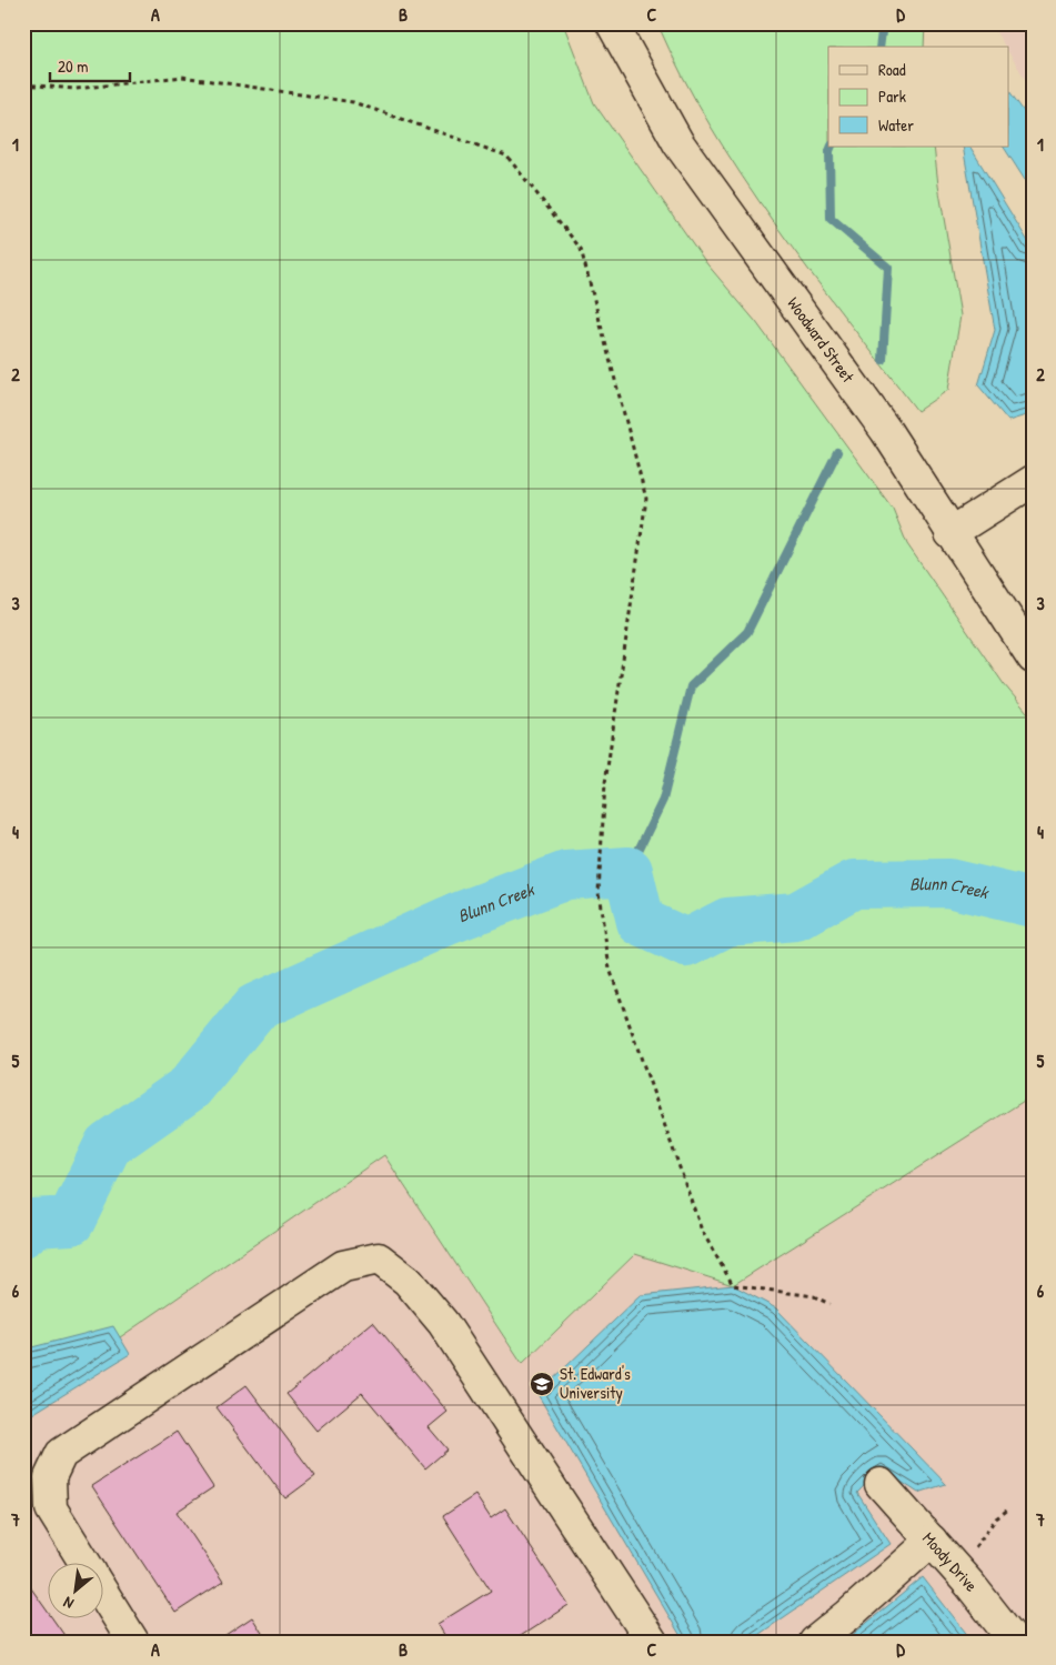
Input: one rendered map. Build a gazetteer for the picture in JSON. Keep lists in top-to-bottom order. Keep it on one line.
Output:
{"streets":{"street":["Woodward Street","Moody Drive"]},"water":["Blunn Creek"],"places":{"school or university":["St. Edward's University"]},"legend":["Road","Park","Water"],"scale_bar":"20 m","north":"bottom left","grid":{"columns":["A","B","C","D"],"rows":["1","2","3","4","5","6","7"]}}
